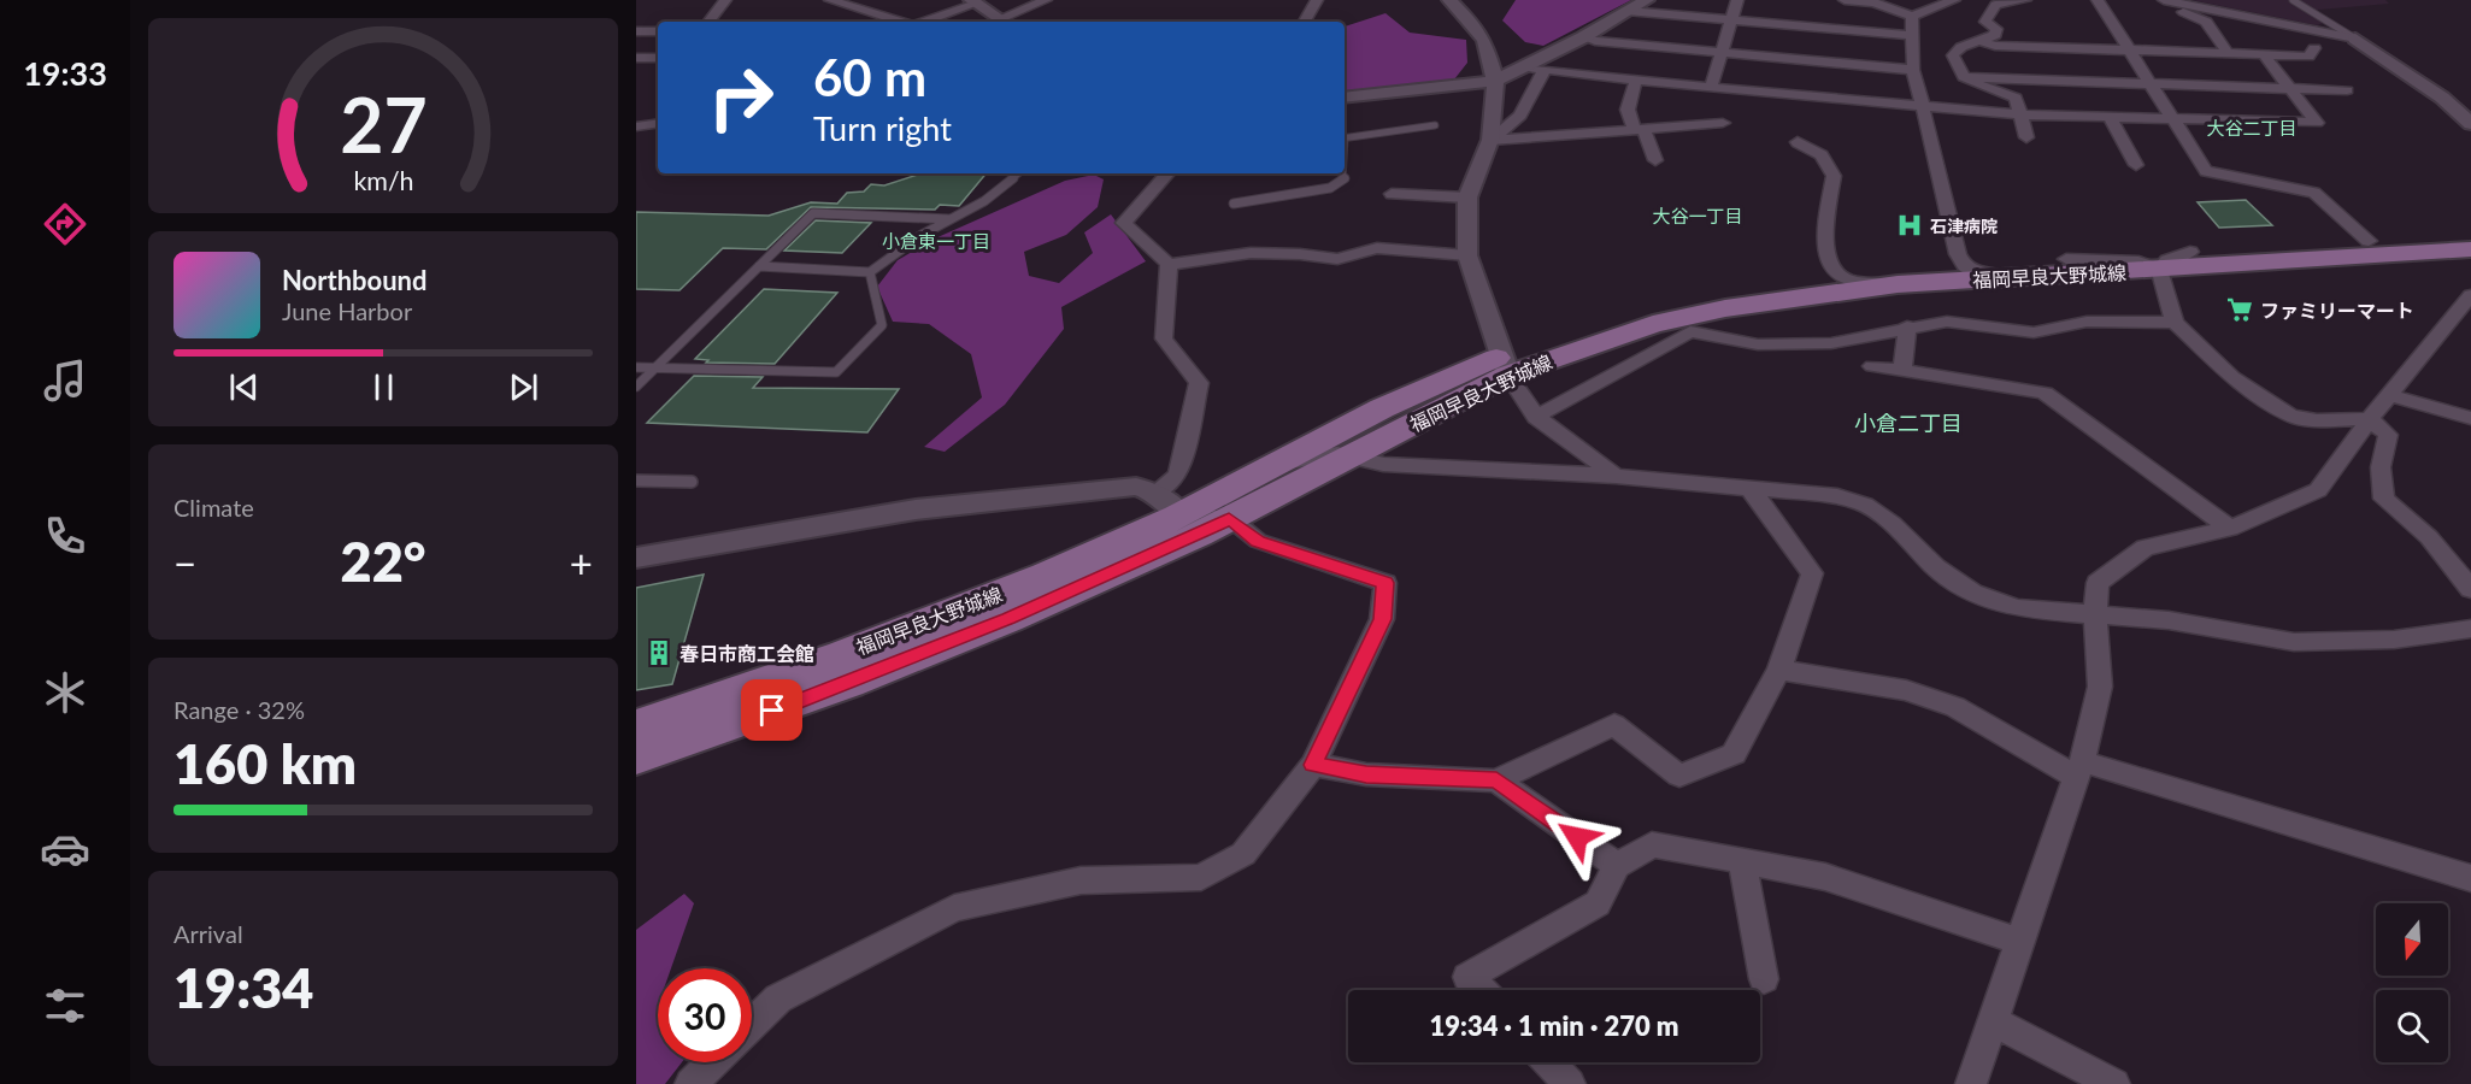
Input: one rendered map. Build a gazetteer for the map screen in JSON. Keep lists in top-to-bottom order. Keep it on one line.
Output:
{"streets":{"main road":["福岡早良大野城線"]},"districts":["大谷二丁目","大谷一丁目","小倉東一丁目","小倉二丁目"],"places":{"hospital":["石津病院"],"supermarket":["ファミリーマート"],"building":["春日市商工会館"]},"north":"bottom","page":{"tabs":"19:33","turn":["60 m","Turn right"],"song":["Northbound","June Harbor"],"tile":["Climate",["Range · 32%","160 km"],["Arrival","19:34"]],"heat":["−","22°","+"],"limit":"30","trip":"19:34 · 1 min · 270 m","gauge":["27","km/h"]}}
